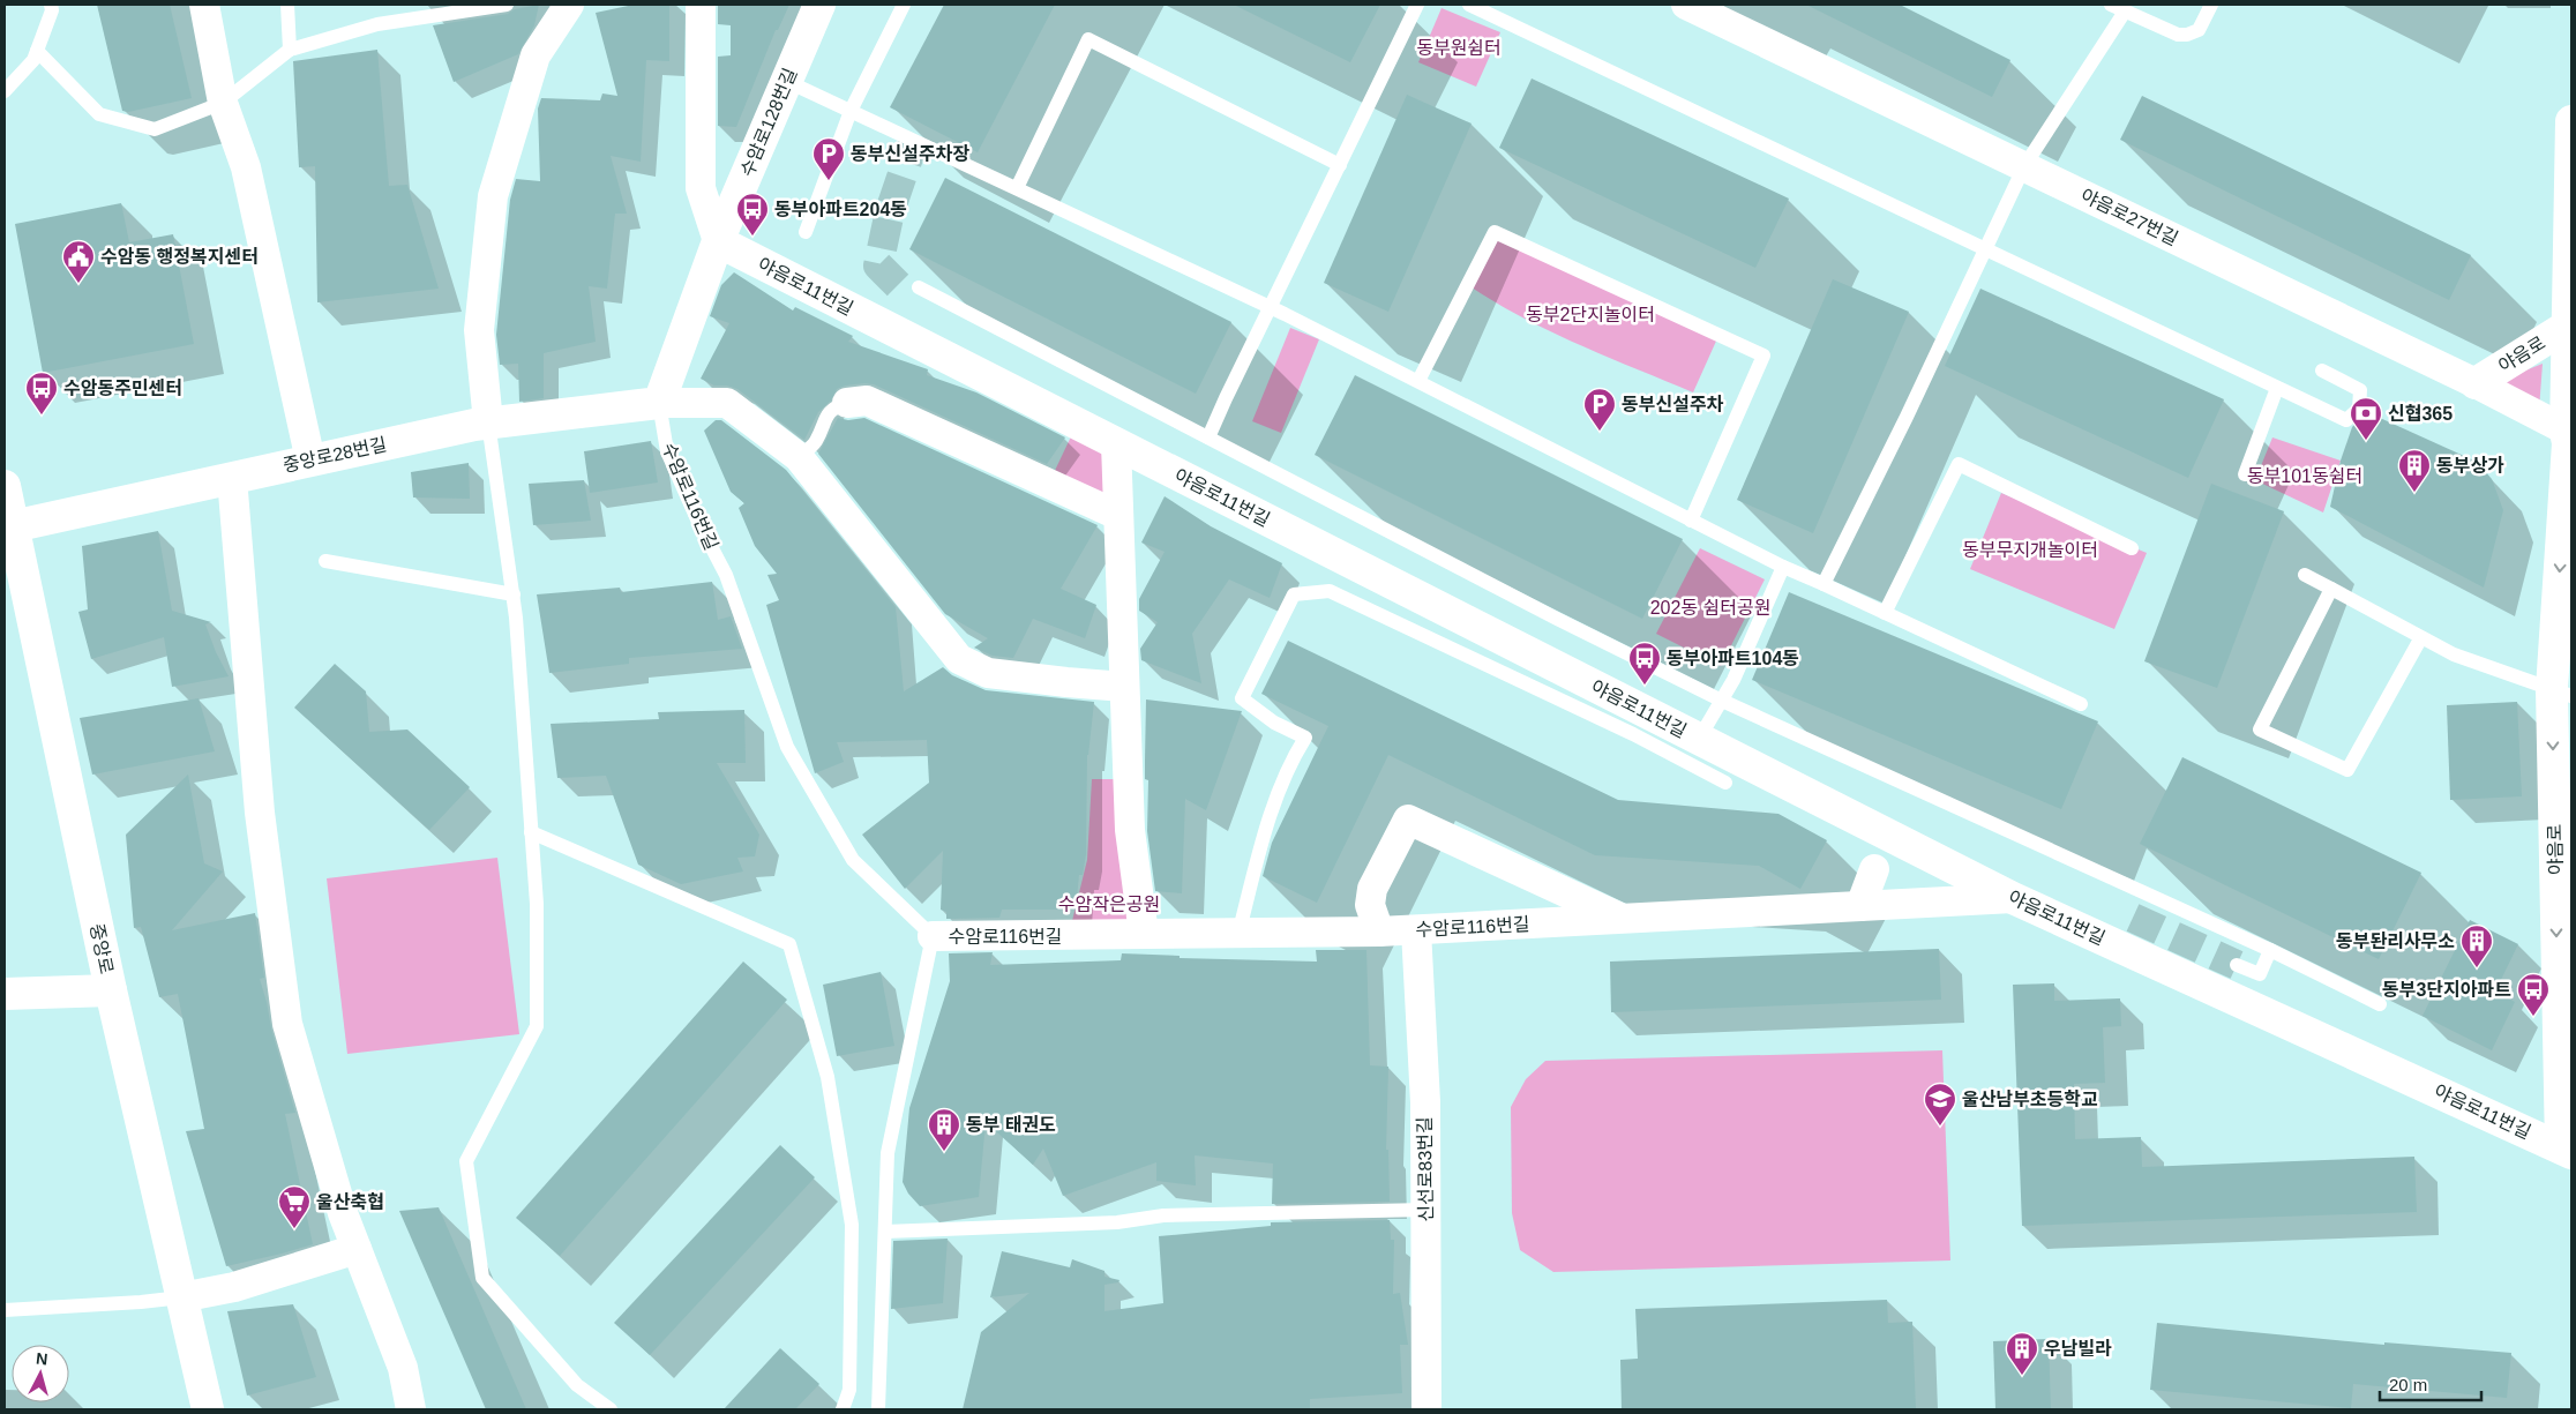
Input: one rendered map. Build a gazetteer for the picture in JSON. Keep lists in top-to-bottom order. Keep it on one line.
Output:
{"streets":{"street":["수암로128번길","야음로27번길","야음로11번길","야음로","중앙로28번길","수암로116번길","중앙로","신선로83번길"]},"crossings":[["수암로128번길","야음로11번길"],["수암로128번길","수암로116번길"],["야음로27번길","야음로"],["야음로11번길","야음로"],["야음로11번길","수암로116번길"],["중앙로28번길","수암로116번길"],["중앙로28번길","중앙로"],["수암로116번길","신선로83번길"]],"one_way":["야음로"],"parks":["동부원쉼터","동부2단지놀이터","동부101동쉼터","동부무지개놀이터","202동 쉼터공원","수암작은공원"],"places":{"parking":["동부신설주차장","동부신설주차"],"bus stop":["동부아파트204동","수암동주민센터","동부아파트104동","동부3단지아파트"],"public building":["수암동 행정복지센터"],"bank":["신협365"],"building":["동부상가","동부돤리사무소","동부 태권도","우남빌라"],"school or university":["울산남부초등학교"],"supermarket":["울산축협"]},"scale_bar":"20 m","north":"top"}
